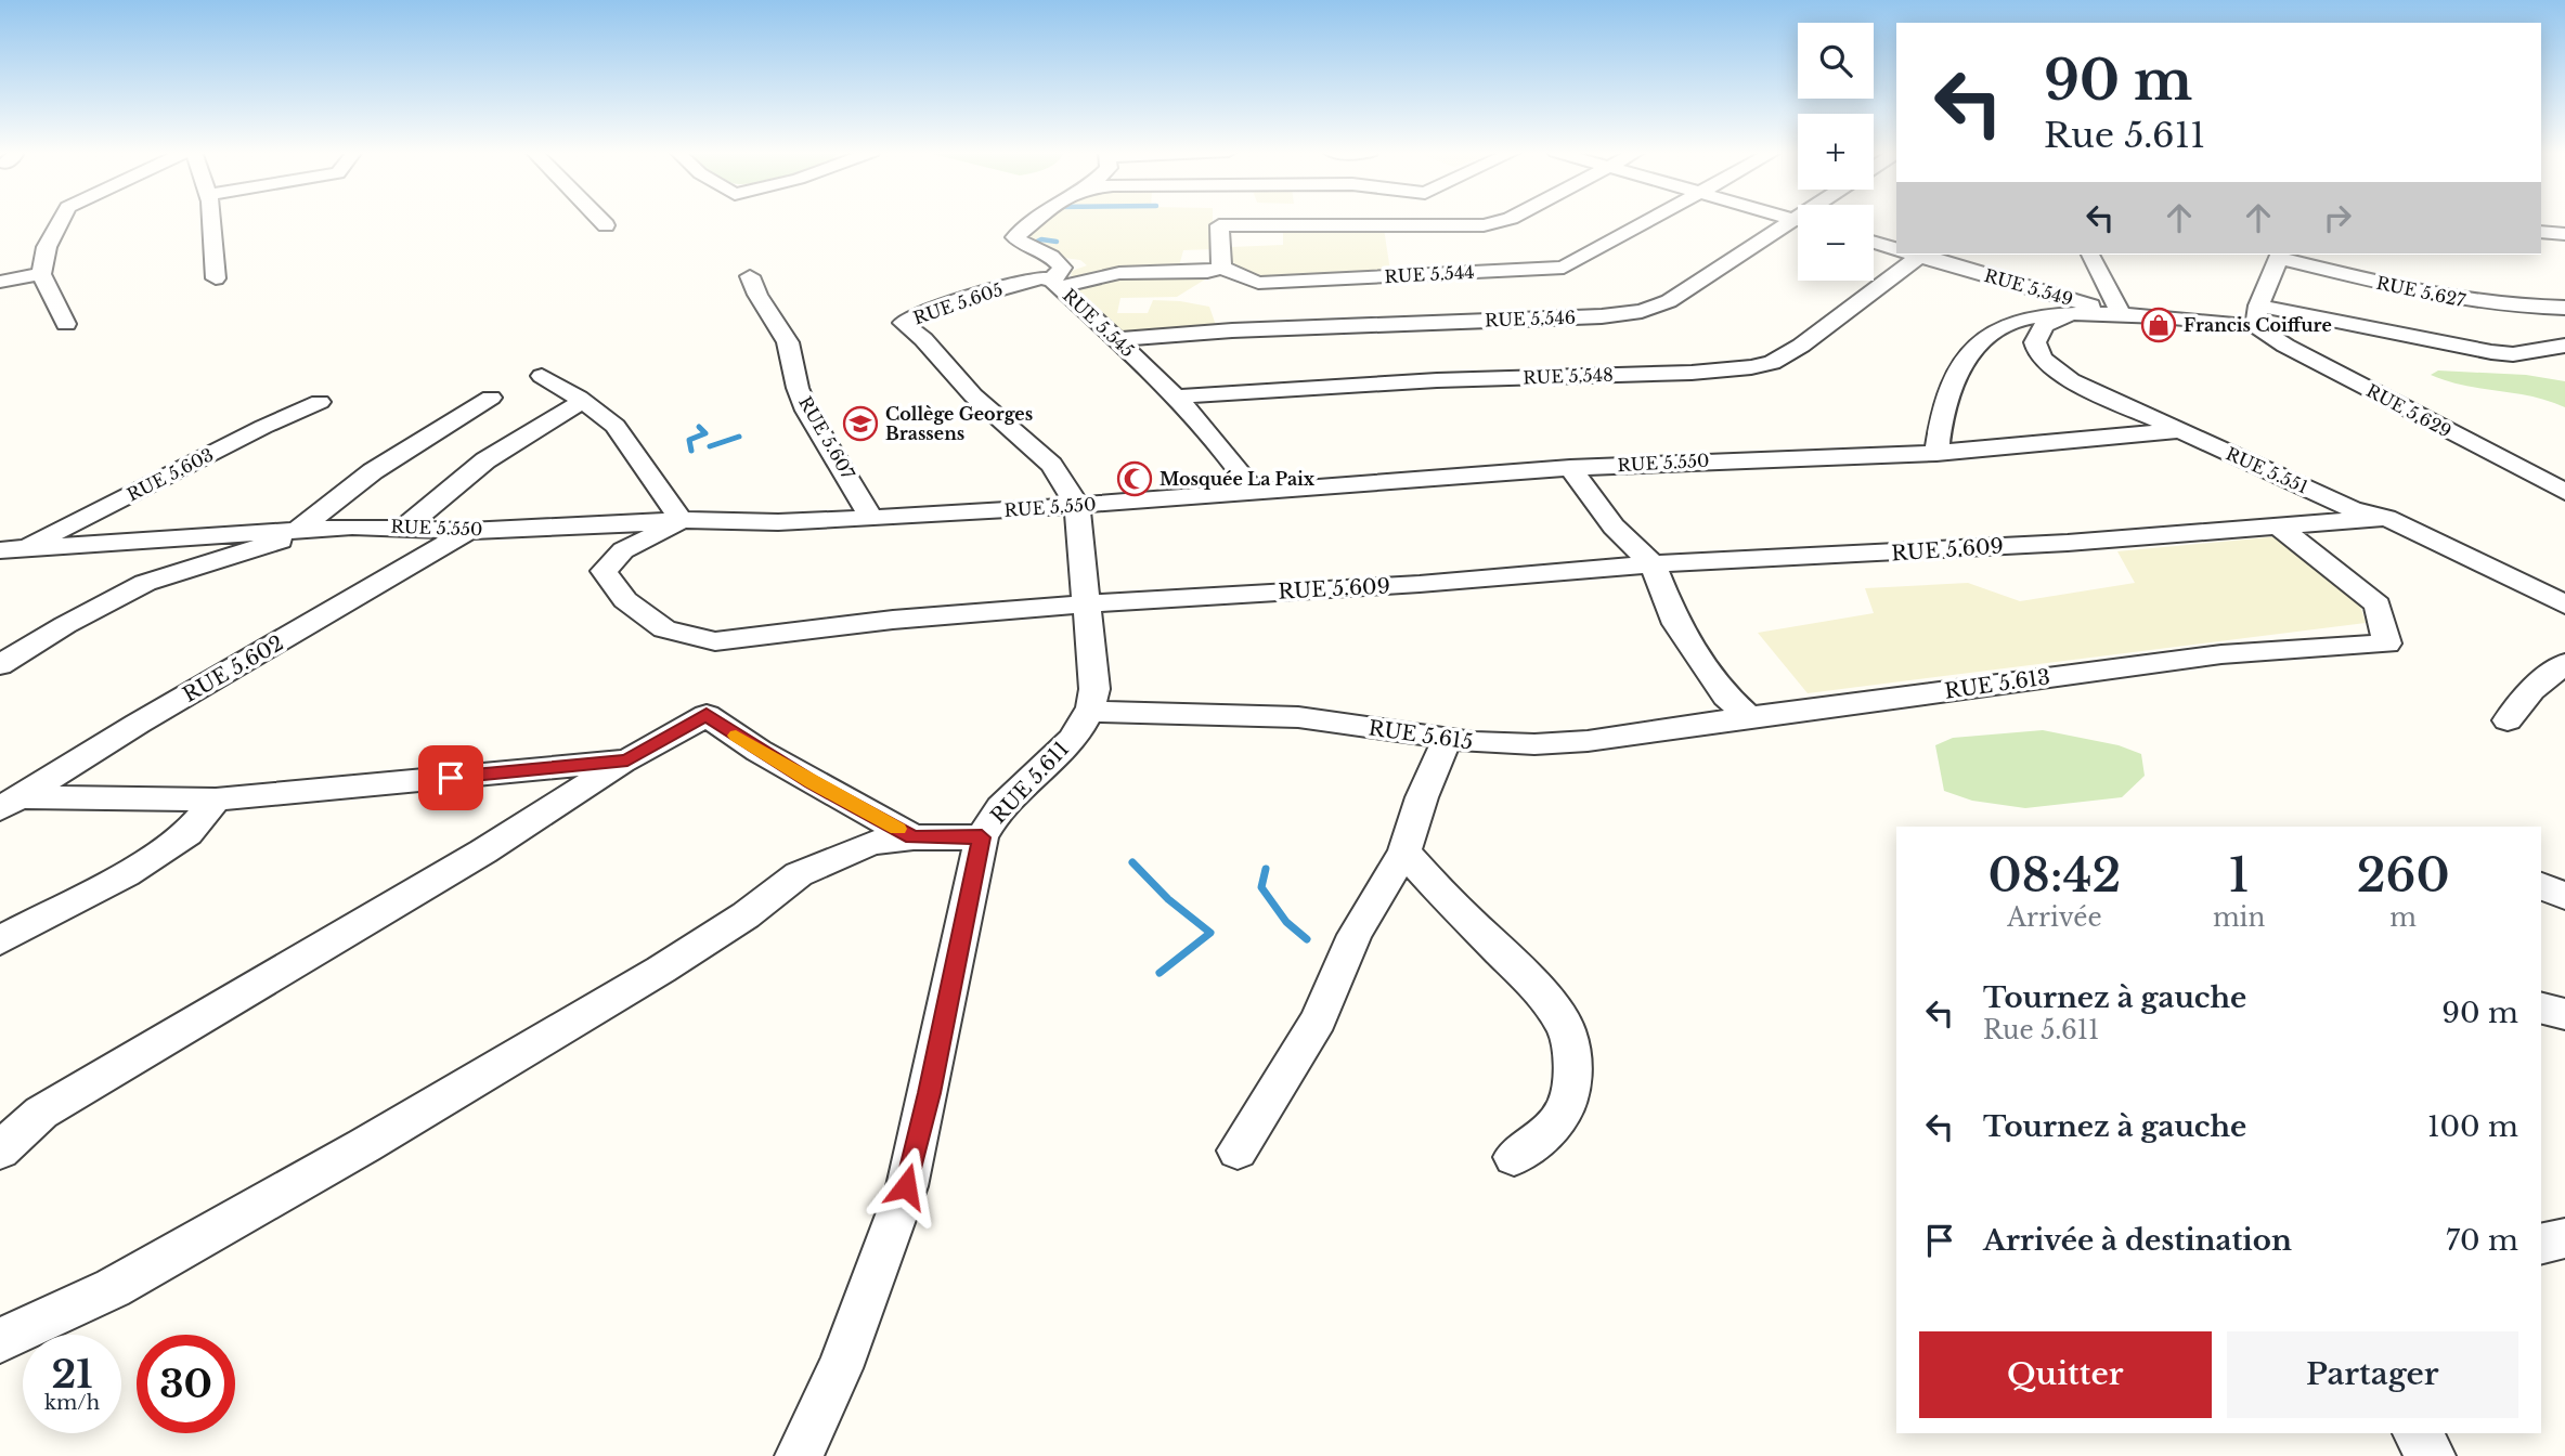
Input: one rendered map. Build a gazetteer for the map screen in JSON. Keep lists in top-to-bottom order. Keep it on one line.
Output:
{"streets":{"street":["RUE 5.544","RUE 5.549","RUE 5.627","RUE 5.605","RUE 5.546","RUE 5.545","RUE 5.548","RUE 5.629","RUE 5.607","RUE 5.550","RUE 5.551","RUE 5.603","RUE 5.609","RUE 5.602","RUE 5.613","RUE 5.615","RUE 5.611"]},"crossings":[["RUE 5.605","RUE 5.545"],["RUE 5.605","RUE 5.550"],["RUE 5.605","RUE 5.609"],["RUE 5.546","RUE 5.545"],["RUE 5.545","RUE 5.548"],["RUE 5.545","RUE 5.550"],["RUE 5.607","RUE 5.550"],["RUE 5.550","RUE 5.551"],["RUE 5.550","RUE 5.603"],["RUE 5.550","RUE 5.609"],["RUE 5.550","RUE 5.602"],["RUE 5.551","RUE 5.609"],["RUE 5.609","RUE 5.613"],["RUE 5.613","RUE 5.615"],["RUE 5.615","RUE 5.611"]],"places":{"shop":["Francis Coiffure"],"school or university":["Collège Georges Brassens"],"mosque":["Mosquée La Paix"]},"page":{"map_buttons":["+","−"],"turn":["90 m","Rue 5.611"],"eta":["08:42","Arrivée","1","min","260","m"],"list":[{"name":"Tournez à gauche","note":"Rue 5.611","value":"90 m"},{"name":"Tournez à gauche","value":"100 m"},{"name":"Arrivée à destination","value":"70 m"}],"buttons":["Quitter","Partager"],"speed":"21 km/h","limit":"30"}}
